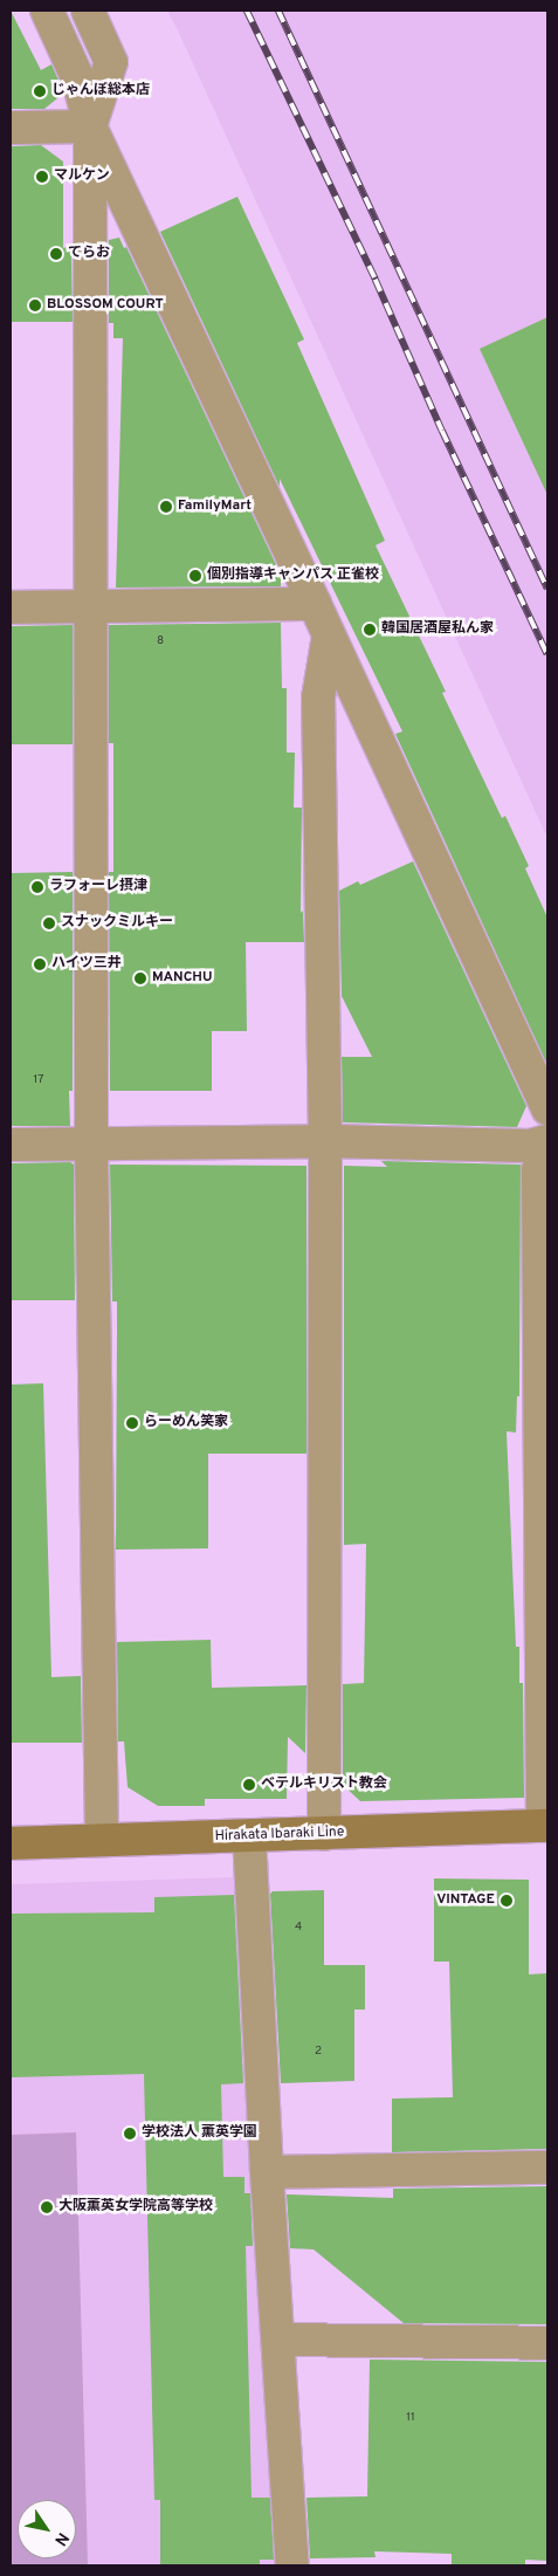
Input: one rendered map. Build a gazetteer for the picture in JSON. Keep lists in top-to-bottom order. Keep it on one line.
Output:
{"streets":{"main road":["Hirakata Ibaraki Line"]},"places":["じゃんぼ総本店","マルケン","てらお","BLOSSOM COURT","FamilyMart","個別指導キャンパス 正雀校","韓国居酒屋私ん家","ラフォーレ摂津","スナックミルキー","ハイツ三井","MANCHU","らーめん笑家","ベテルキリスト教会","VINTAGE","学校法人 薫英学園","大阪薫英女学院高等学校"],"house_numbers":["8","17","4","2","11"],"north":"bottom right"}
